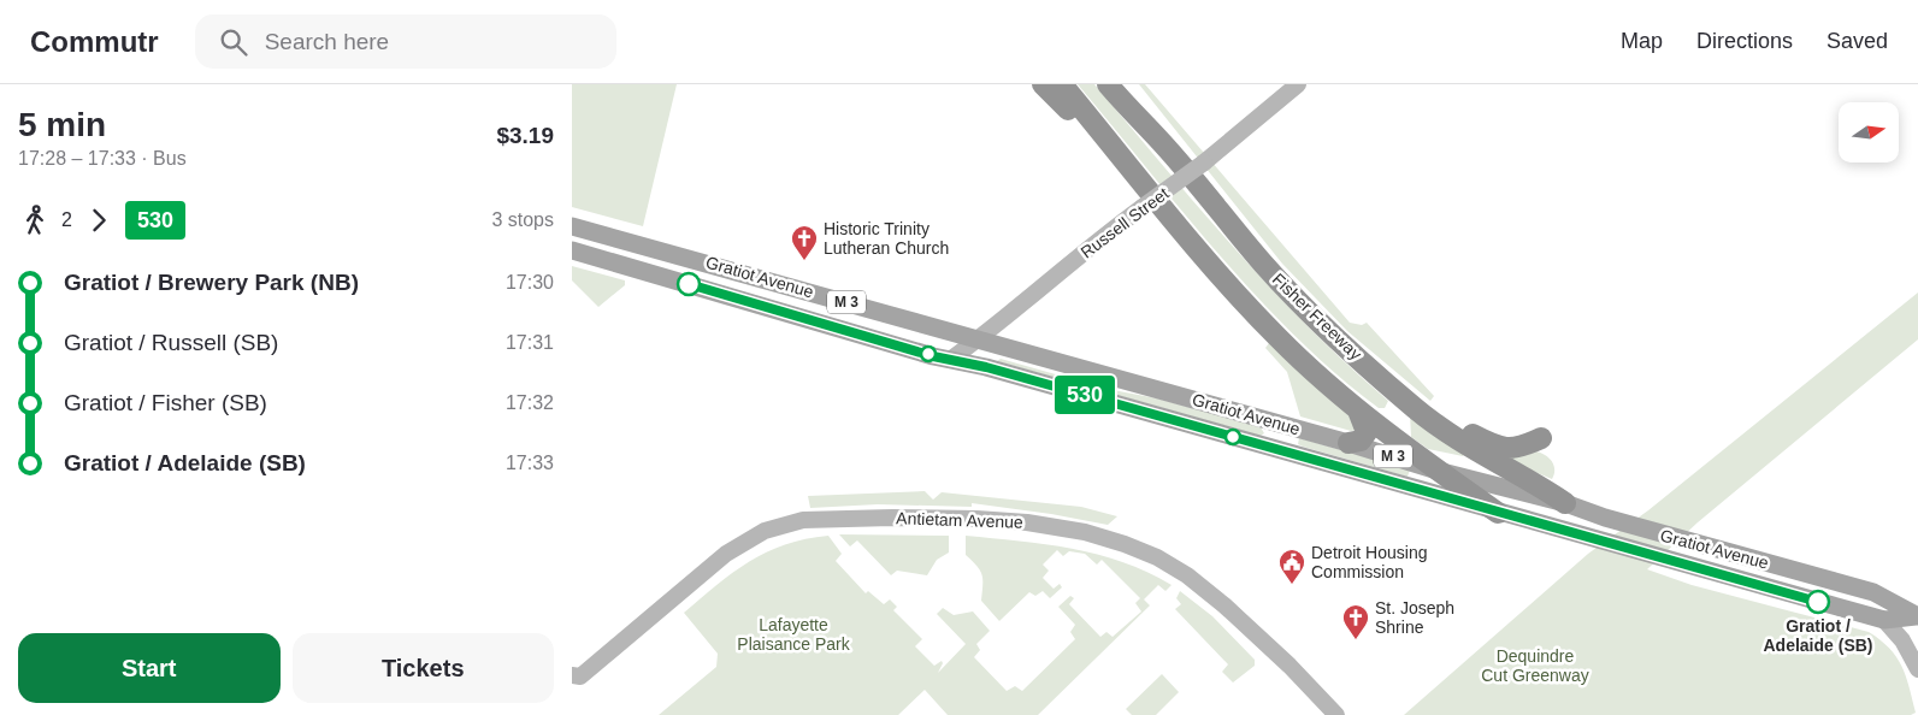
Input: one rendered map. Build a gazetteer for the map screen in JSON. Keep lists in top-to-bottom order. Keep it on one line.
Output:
{"streets":{"highway":["Fisher Freeway"],"main road":["Gratiot Avenue","M 3"],"street":["Russell Street","Antietam Avenue"]},"crossings":[["Russell Street","Gratiot Avenue"],["Gratiot Avenue","Fisher Freeway"]],"parks":["Lafayette Plaisance Park","Dequindre Cut Greenway"],"places":{"church":["Historic Trinity Lutheran Church","St. Joseph Shrine"],"public building":["Detroit Housing Commission"],"other":["Gratiot / Adelaide (SB)"]},"lines":["bus line 530"],"north":"right","page":{"header":"Commutr","search":"Search here","nav":["Map","Directions","Saved"],"heading":["5 min","17:28 – 17:33 · Bus","$3.19"],"on_map":"530","legs":["2","530","3 stops"],"list":[{"name":"Gratiot / Brewery Park (NB)","value":"17:30"},{"name":"Gratiot / Russell (SB)","value":"17:31"},{"name":"Gratiot / Fisher (SB)","value":"17:32"},{"name":"Gratiot / Adelaide (SB)","value":"17:33"}],"buttons":["Start","Tickets"]}}
